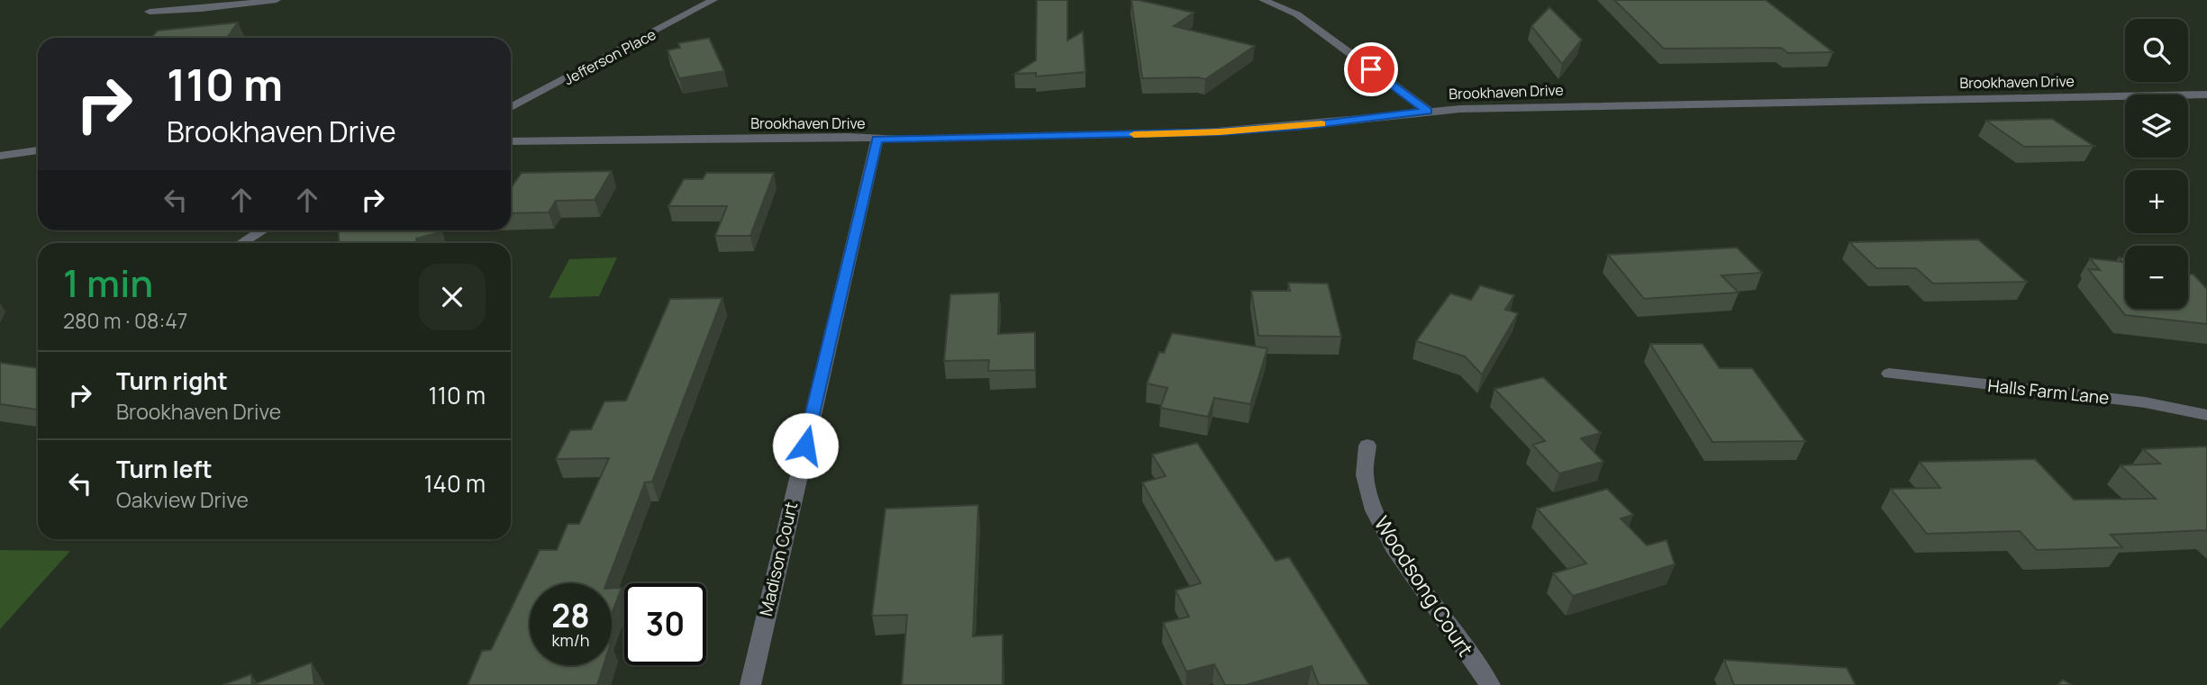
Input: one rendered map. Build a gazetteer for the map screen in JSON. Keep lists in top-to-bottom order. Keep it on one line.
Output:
{"streets":{"street":["Jefferson Place","Brookhaven Drive","Halls Farm Lane","Madison Court","Woodsong Court"]},"crossings":[["Brookhaven Drive","Madison Court"]],"page":{"map_buttons":["+","−"],"turn":["110 m","Brookhaven Drive"],"heading":["1 min","280 m · 08:47"],"list":[{"name":"Turn right","note":"Brookhaven Drive","value":"110 m"},{"name":"Turn left","note":"Oakview Drive","value":"140 m"}],"speed":"28 km/h","limit":"30"}}
